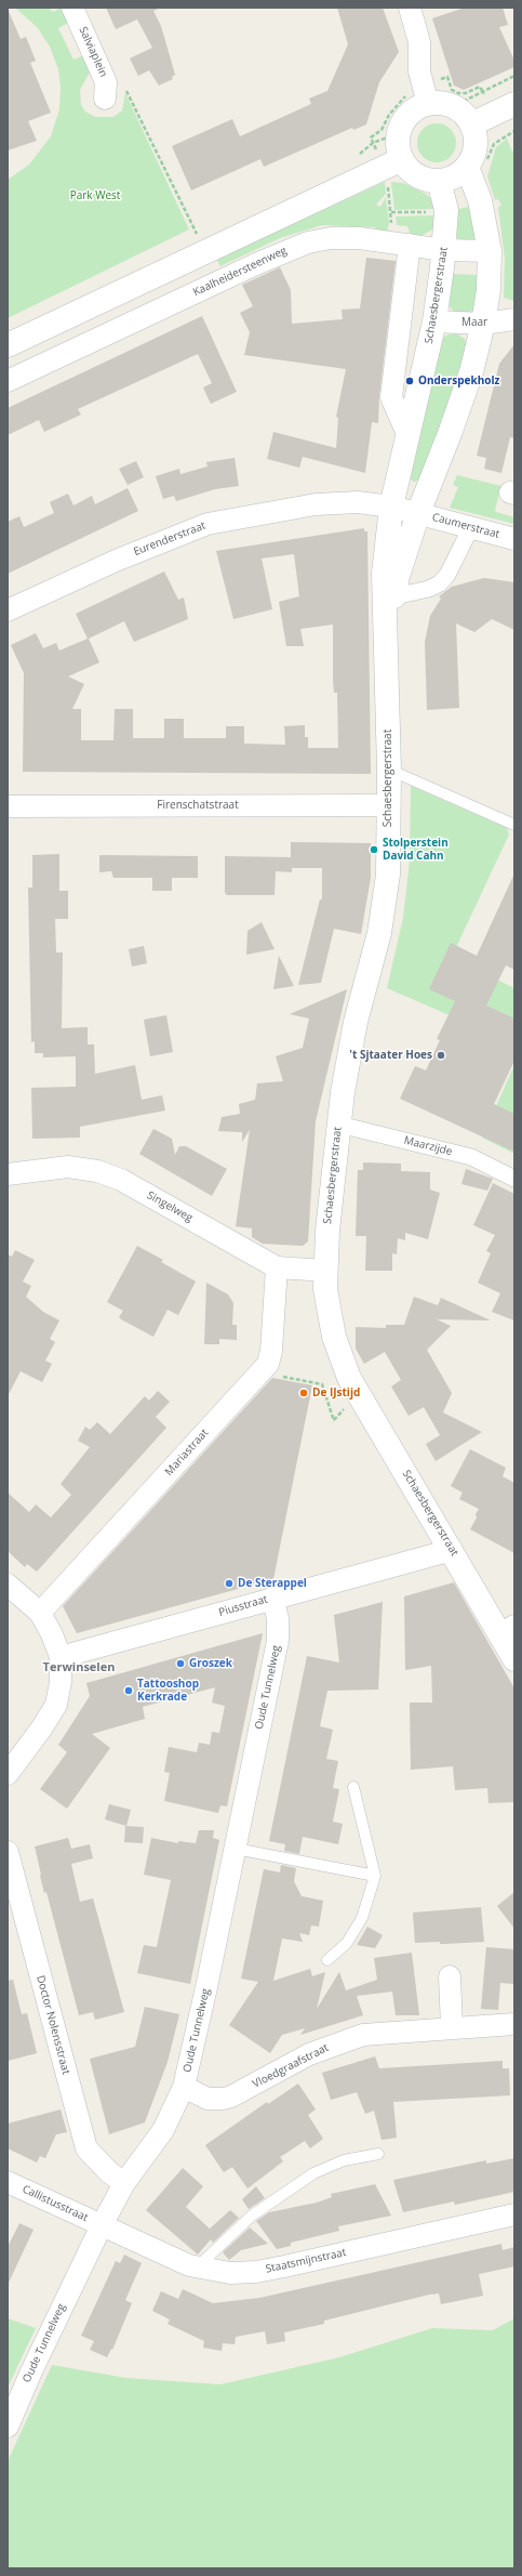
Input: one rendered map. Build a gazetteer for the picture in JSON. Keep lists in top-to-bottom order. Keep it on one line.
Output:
{"streets":{"street":["Salviaplein","Kaalheidersteenweg","Schaesbergerstraat","Maar","Caumerstraat","Eurenderstraat","Firenschatstraat","Maarzijde","Singelweg","Mariastraat","Piusstraat","Oude Tunnelweg","Doctor Nolensstraat","Vloedgraafstraat","Callistusstraat","Staatsmijnstraat"]},"crossings":[["Kaalheidersteenweg","Schaesbergerstraat"],["Schaesbergerstraat","Maar"],["Schaesbergerstraat","Caumerstraat"],["Schaesbergerstraat","Eurenderstraat"],["Schaesbergerstraat","Firenschatstraat"],["Schaesbergerstraat","Maarzijde"],["Schaesbergerstraat","Singelweg"],["Schaesbergerstraat","Piusstraat"],["Caumerstraat","Eurenderstraat"],["Piusstraat","Oude Tunnelweg"],["Oude Tunnelweg","Doctor Nolensstraat"],["Oude Tunnelweg","Vloedgraafstraat"],["Oude Tunnelweg","Callistusstraat"],["Oude Tunnelweg","Staatsmijnstraat"],["Callistusstraat","Staatsmijnstraat"]],"districts":["Terwinselen"],"parks":["Park West"],"places":["Onderspekholz","Stolperstein David Cahn","'t Sjtaater Hoes","De IJstijd","De Sterappel","Groszek","Tattooshop Kerkrade"]}
